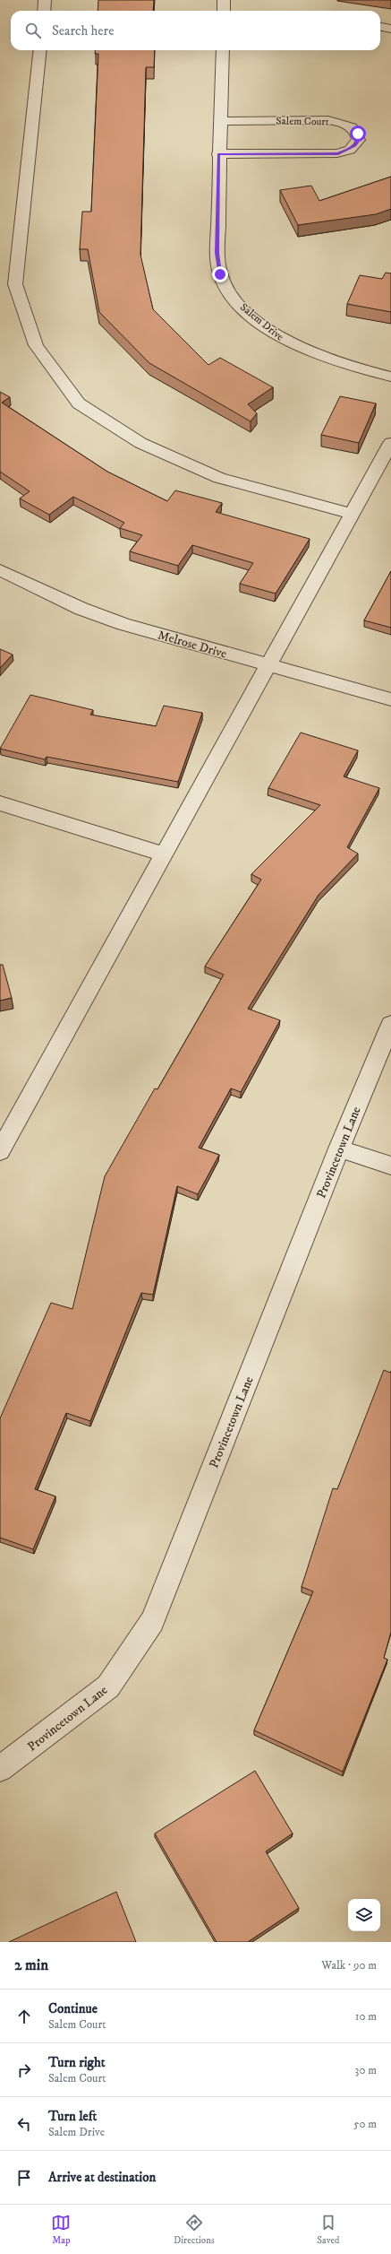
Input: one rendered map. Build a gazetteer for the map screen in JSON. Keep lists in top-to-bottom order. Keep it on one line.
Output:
{"streets":{"street":["Salem Court","Salem Drive","Melrose Drive","Provincetown Lane"]},"crossings":[["Salem Court","Salem Drive"]],"page":{"search":"Search here","heading":["2 min","Walk · 90 m"],"list":[["Continue","Salem Court","10 m"],["Turn right","Salem Court","30 m"],["Turn left","Salem Drive","50 m"],"Arrive at destination"],"nav":["Map","Directions","Saved"]}}
